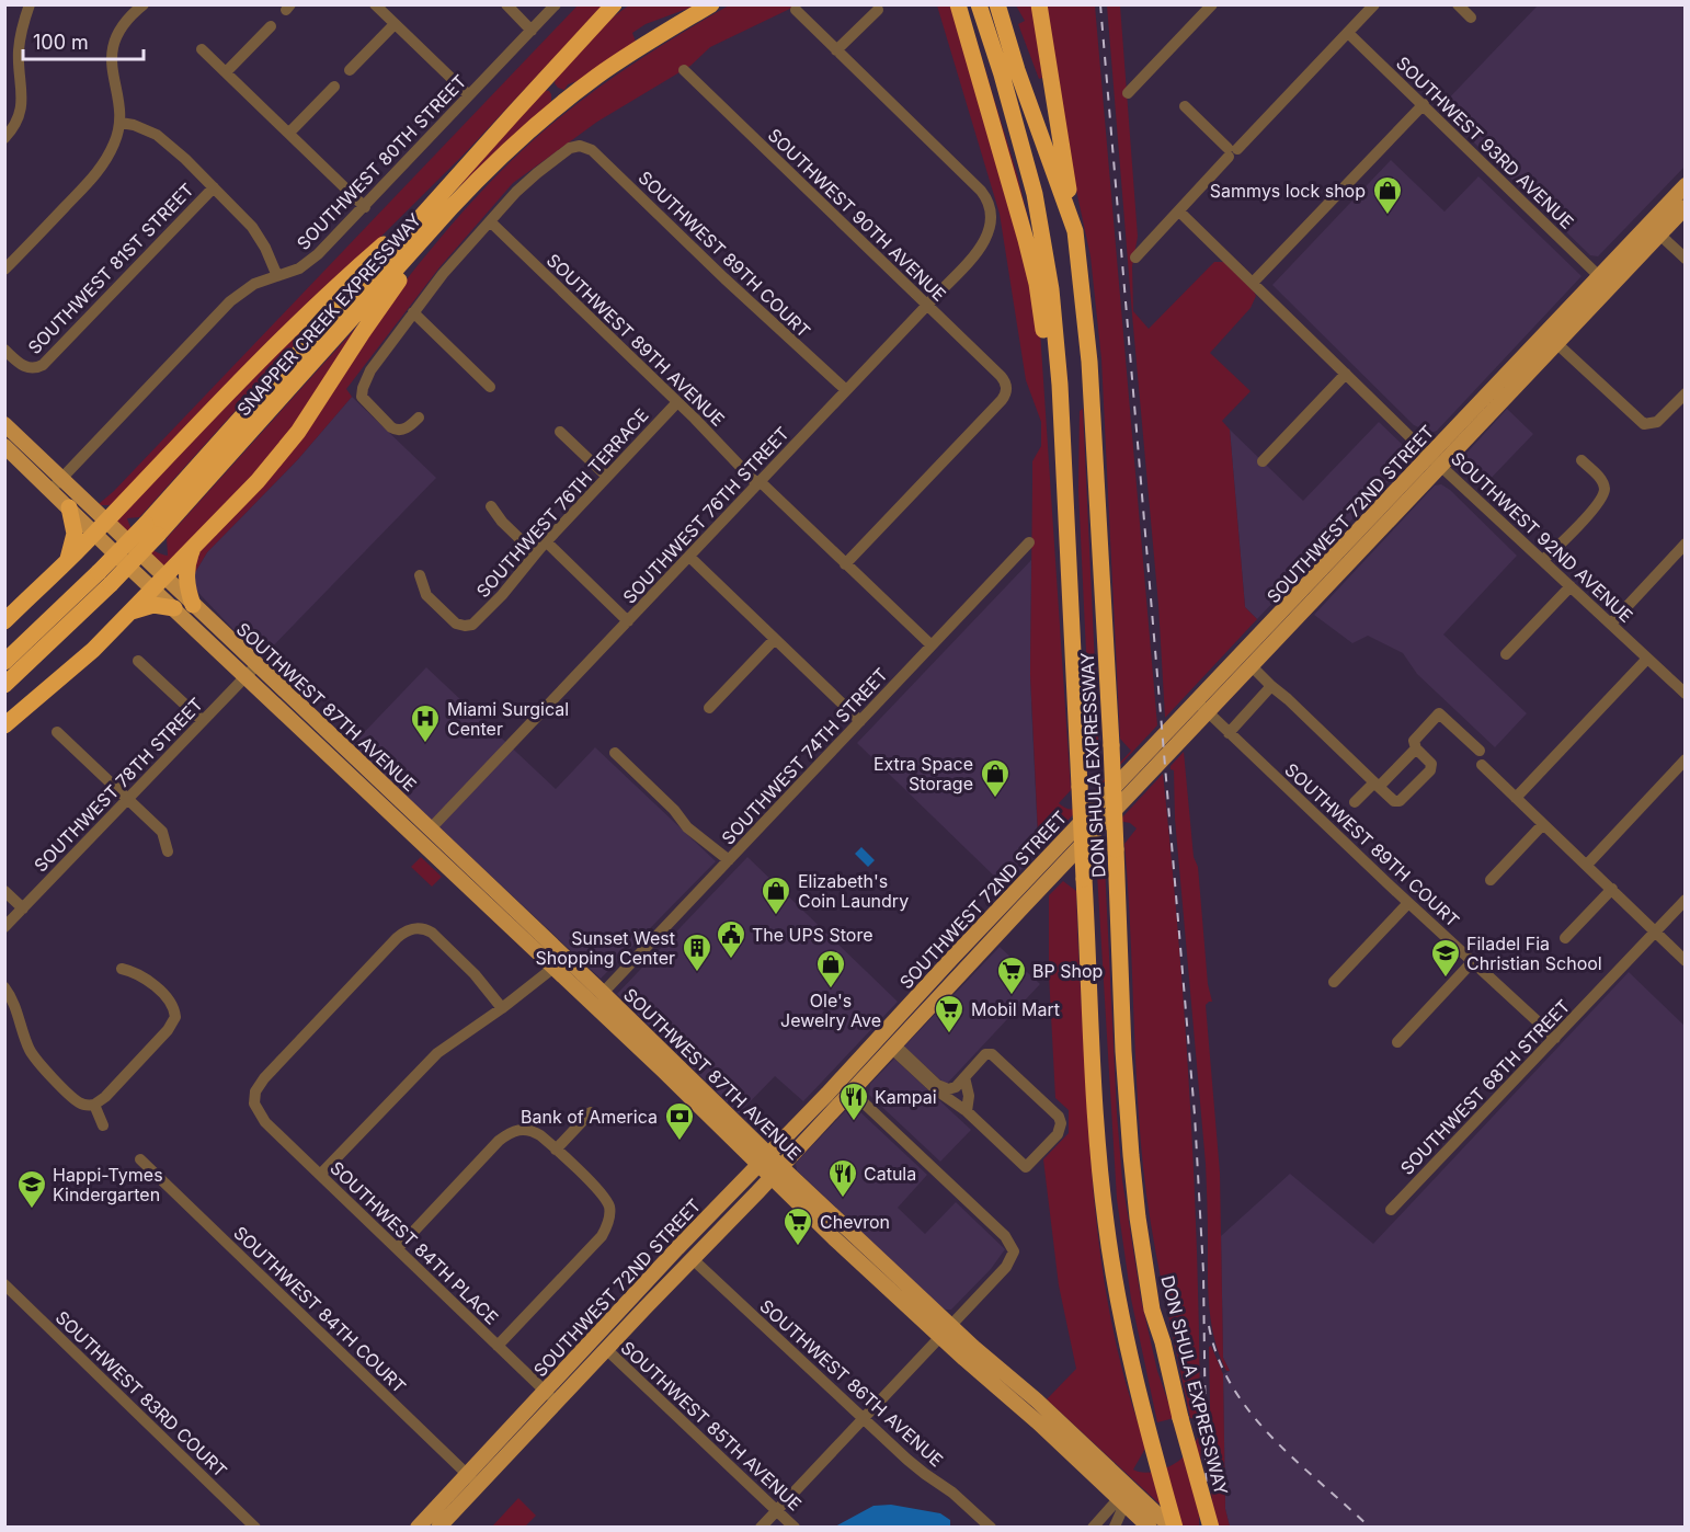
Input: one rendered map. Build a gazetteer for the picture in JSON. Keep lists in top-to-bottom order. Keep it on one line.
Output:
{"streets":{"highway":["SNAPPER CREEK EXPRESSWAY","DON SHULA EXPRESSWAY"],"main road":["SOUTHWEST 72ND STREET","SOUTHWEST 87TH AVENUE"],"street":["SOUTHWEST 93RD AVENUE","SOUTHWEST 80TH STREET","SOUTHWEST 90TH AVENUE","SOUTHWEST 89TH COURT","SOUTHWEST 81ST STREET","SOUTHWEST 89TH AVENUE","SOUTHWEST 76TH TERRACE","SOUTHWEST 76TH STREET","SOUTHWEST 92ND AVENUE","SOUTHWEST 74TH STREET","SOUTHWEST 78TH STREET","SOUTHWEST 68TH STREET","SOUTHWEST 84TH PLACE","SOUTHWEST 84TH COURT","SOUTHWEST 86TH AVENUE","SOUTHWEST 83RD COURT","SOUTHWEST 85TH AVENUE"]},"crossings":[["SOUTHWEST 93RD AVENUE","SOUTHWEST 72ND STREET"],["SOUTHWEST 80TH STREET","SOUTHWEST 87TH AVENUE"],["SOUTHWEST 90TH AVENUE","SOUTHWEST 89TH AVENUE"],["SOUTHWEST 90TH AVENUE","SOUTHWEST 76TH STREET"],["SOUTHWEST 89TH COURT","SOUTHWEST 89TH AVENUE"],["SOUTHWEST 89TH COURT","SOUTHWEST 72ND STREET"],["SOUTHWEST 89TH COURT","SOUTHWEST 76TH STREET"],["SOUTHWEST 89TH COURT","SOUTHWEST 68TH STREET"],["SOUTHWEST 89TH AVENUE","SOUTHWEST 76TH TERRACE"],["SOUTHWEST 89TH AVENUE","SOUTHWEST 76TH STREET"],["SOUTHWEST 89TH AVENUE","SOUTHWEST 74TH STREET"],["SOUTHWEST 72ND STREET","SOUTHWEST 92ND AVENUE"],["SOUTHWEST 72ND STREET","SOUTHWEST 87TH AVENUE"],["SOUTHWEST 72ND STREET","SOUTHWEST 84TH PLACE"],["SOUTHWEST 72ND STREET","SOUTHWEST 84TH COURT"],["SOUTHWEST 72ND STREET","SOUTHWEST 86TH AVENUE"],["SOUTHWEST 72ND STREET","SOUTHWEST 85TH AVENUE"],["SOUTHWEST 76TH STREET","SOUTHWEST 87TH AVENUE"],["SOUTHWEST 87TH AVENUE","SOUTHWEST 74TH STREET"],["SOUTHWEST 87TH AVENUE","DON SHULA EXPRESSWAY"],["SOUTHWEST 87TH AVENUE","SOUTHWEST 78TH STREET"]],"places":{"shop":["Sammys lock shop","Extra Space Storage","Elizabeth's Coin Laundry","Ole's Jewelry Ave"],"hospital":["Miami Surgical Center"],"public building":["The UPS Store"],"building":["Sunset West Shopping Center"],"school or university":["Filadel Fia Christian School","Happi-Tymes Kindergarten"],"supermarket":["BP Shop","Mobil Mart","Chevron"],"restaurant":["Kampai","Catula"],"bank":["Bank of America"]},"scale_bar":"100 m"}
